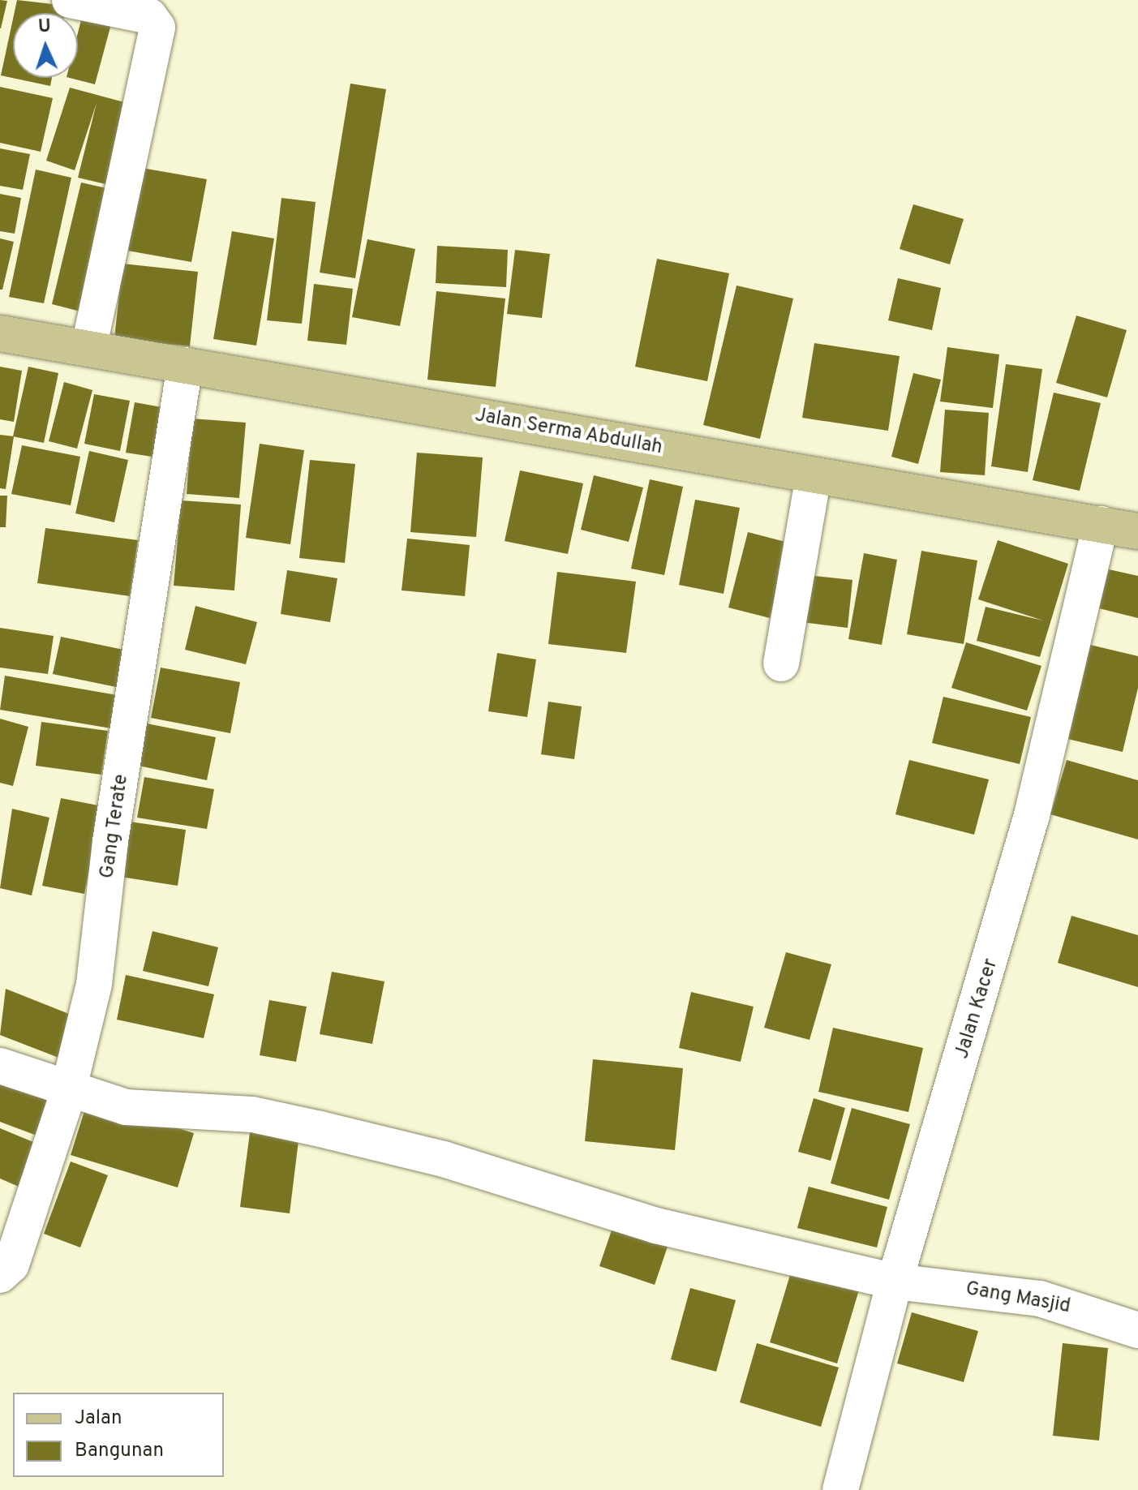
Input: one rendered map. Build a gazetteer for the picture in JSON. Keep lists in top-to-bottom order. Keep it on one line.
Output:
{"streets":{"main road":["Jalan Serma Abdullah"],"street":["Gang Terate","Jalan Kacer","Gang Masjid"]},"crossings":[["Jalan Serma Abdullah","Gang Terate"],["Jalan Serma Abdullah","Jalan Kacer"],["Gang Terate","Gang Masjid"],["Jalan Kacer","Gang Masjid"]],"legend":["Jalan","Bangunan"],"north":"top"}
